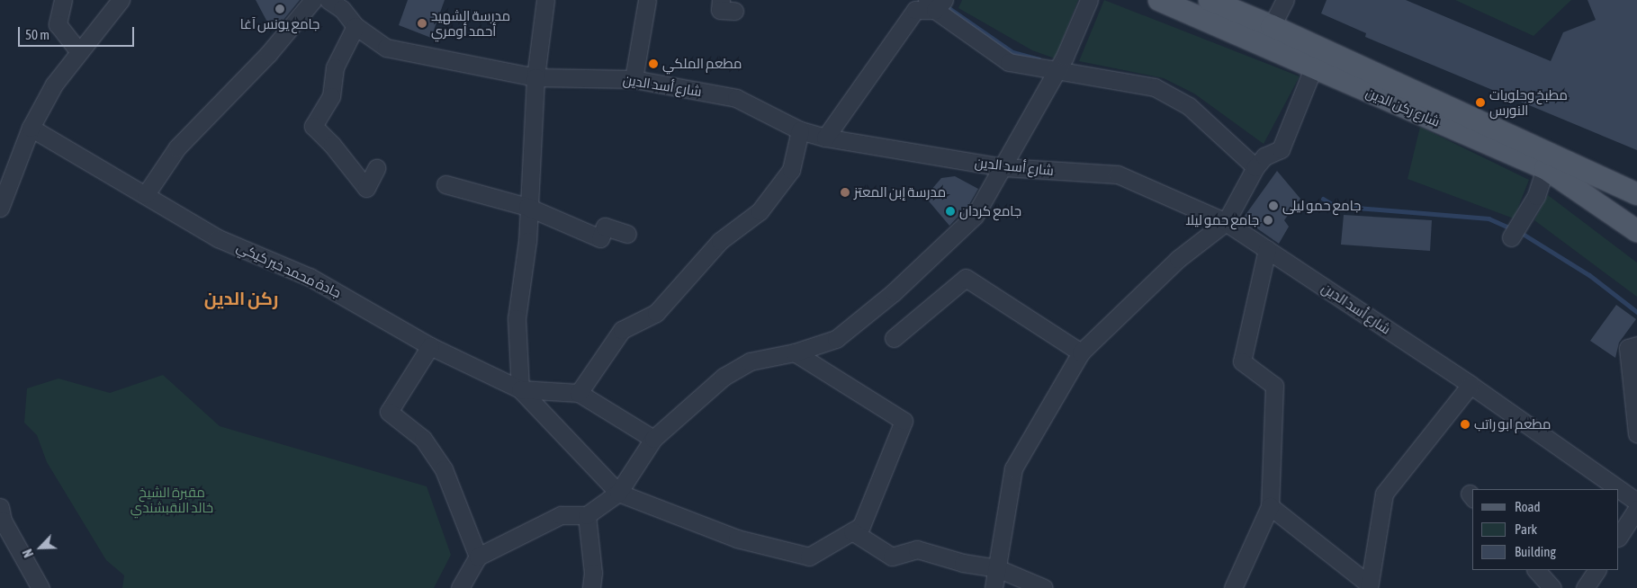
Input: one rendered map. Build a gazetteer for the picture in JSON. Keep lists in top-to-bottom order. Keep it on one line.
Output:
{"streets":{"main road":["شارع ركن الدين"],"street":["شارع أسد الدين","جادة محمد خير كيكي"]},"districts":["ركن الدين"],"parks":["مقبرة الشيخ خالد النقبشندي"],"places":["جامع يونس آغا","مدرسة الشهيد أحمد أومري","مطعم الملكي","مطبخ وحلويات النورس","مدرسة إبن المعتز","جامع حمو ليلى","جامع كردان","جامع حمو ليلا","مطعم ابو راتب"],"legend":["Road","Park","Building"],"scale_bar":"50 m","north":"bottom left"}
